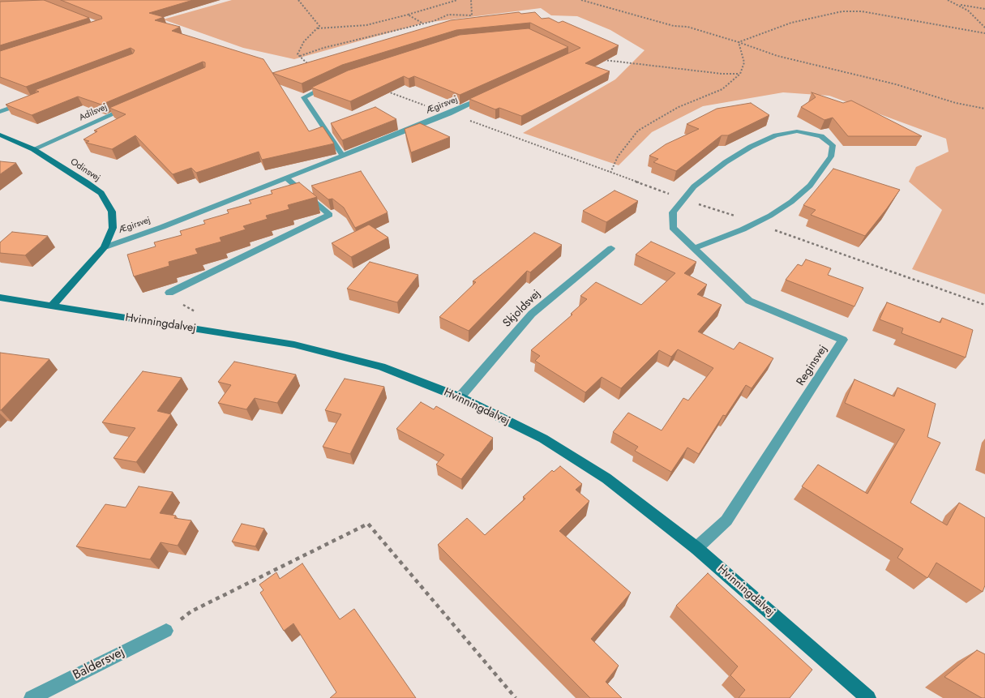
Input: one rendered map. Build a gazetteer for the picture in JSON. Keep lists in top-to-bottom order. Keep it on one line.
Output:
{"streets":{"street":["Ægirsvej","Adilsvej","Odinsvej","Skjoldsvej","Hvinningdalvej","Reginsvej","Baldersvej"]},"crossings":[["Ægirsvej","Odinsvej"],["Adilsvej","Odinsvej"],["Odinsvej","Hvinningdalvej"],["Skjoldsvej","Hvinningdalvej"],["Hvinningdalvej","Reginsvej"]]}
